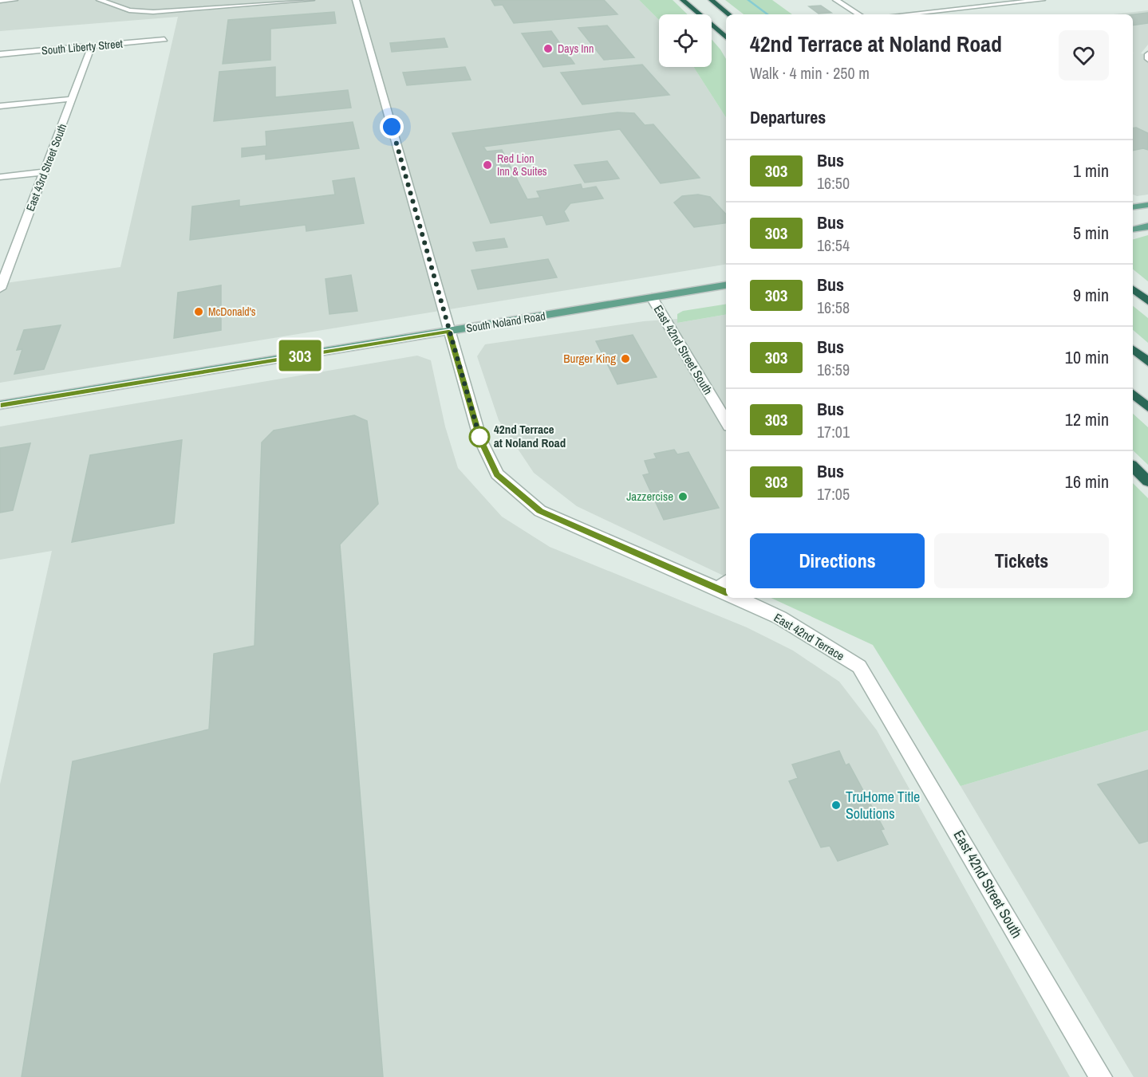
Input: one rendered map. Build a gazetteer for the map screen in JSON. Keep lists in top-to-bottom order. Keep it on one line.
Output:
{"streets":{"main road":["South Noland Road"],"street":["South Liberty Street","East 43rd Street South","East 42nd Street South","East 42nd Terrace"]},"crossings":[["South Liberty Street","East 43rd Street South"],["South Noland Road","East 42nd Street South"],["South Noland Road","East 42nd Terrace"],["East 42nd Street South","East 42nd Terrace"]],"places":["Days Inn","Red Lion Inn & Suites","McDonald's","Burger King","42nd Terrace at Noland Road","Jazzercise","TruHome Title Solutions"],"lines":["bus line 303"],"page":{"on_map":"303","heading":[["42nd Terrace at Noland Road","Walk · 4 min · 250 m"],"Departures"],"list":[{"mark":"303","name":"Bus","note":"16:50","value":"1 min"},{"mark":"303","name":"Bus","note":"16:54","value":"5 min"},{"mark":"303","name":"Bus","note":"16:58","value":"9 min"},{"mark":"303","name":"Bus","note":"16:59","value":"10 min"},{"mark":"303","name":"Bus","note":"17:01","value":"12 min"},{"mark":"303","name":"Bus","note":"17:05","value":"16 min"}],"buttons":["Directions","Tickets"]}}
